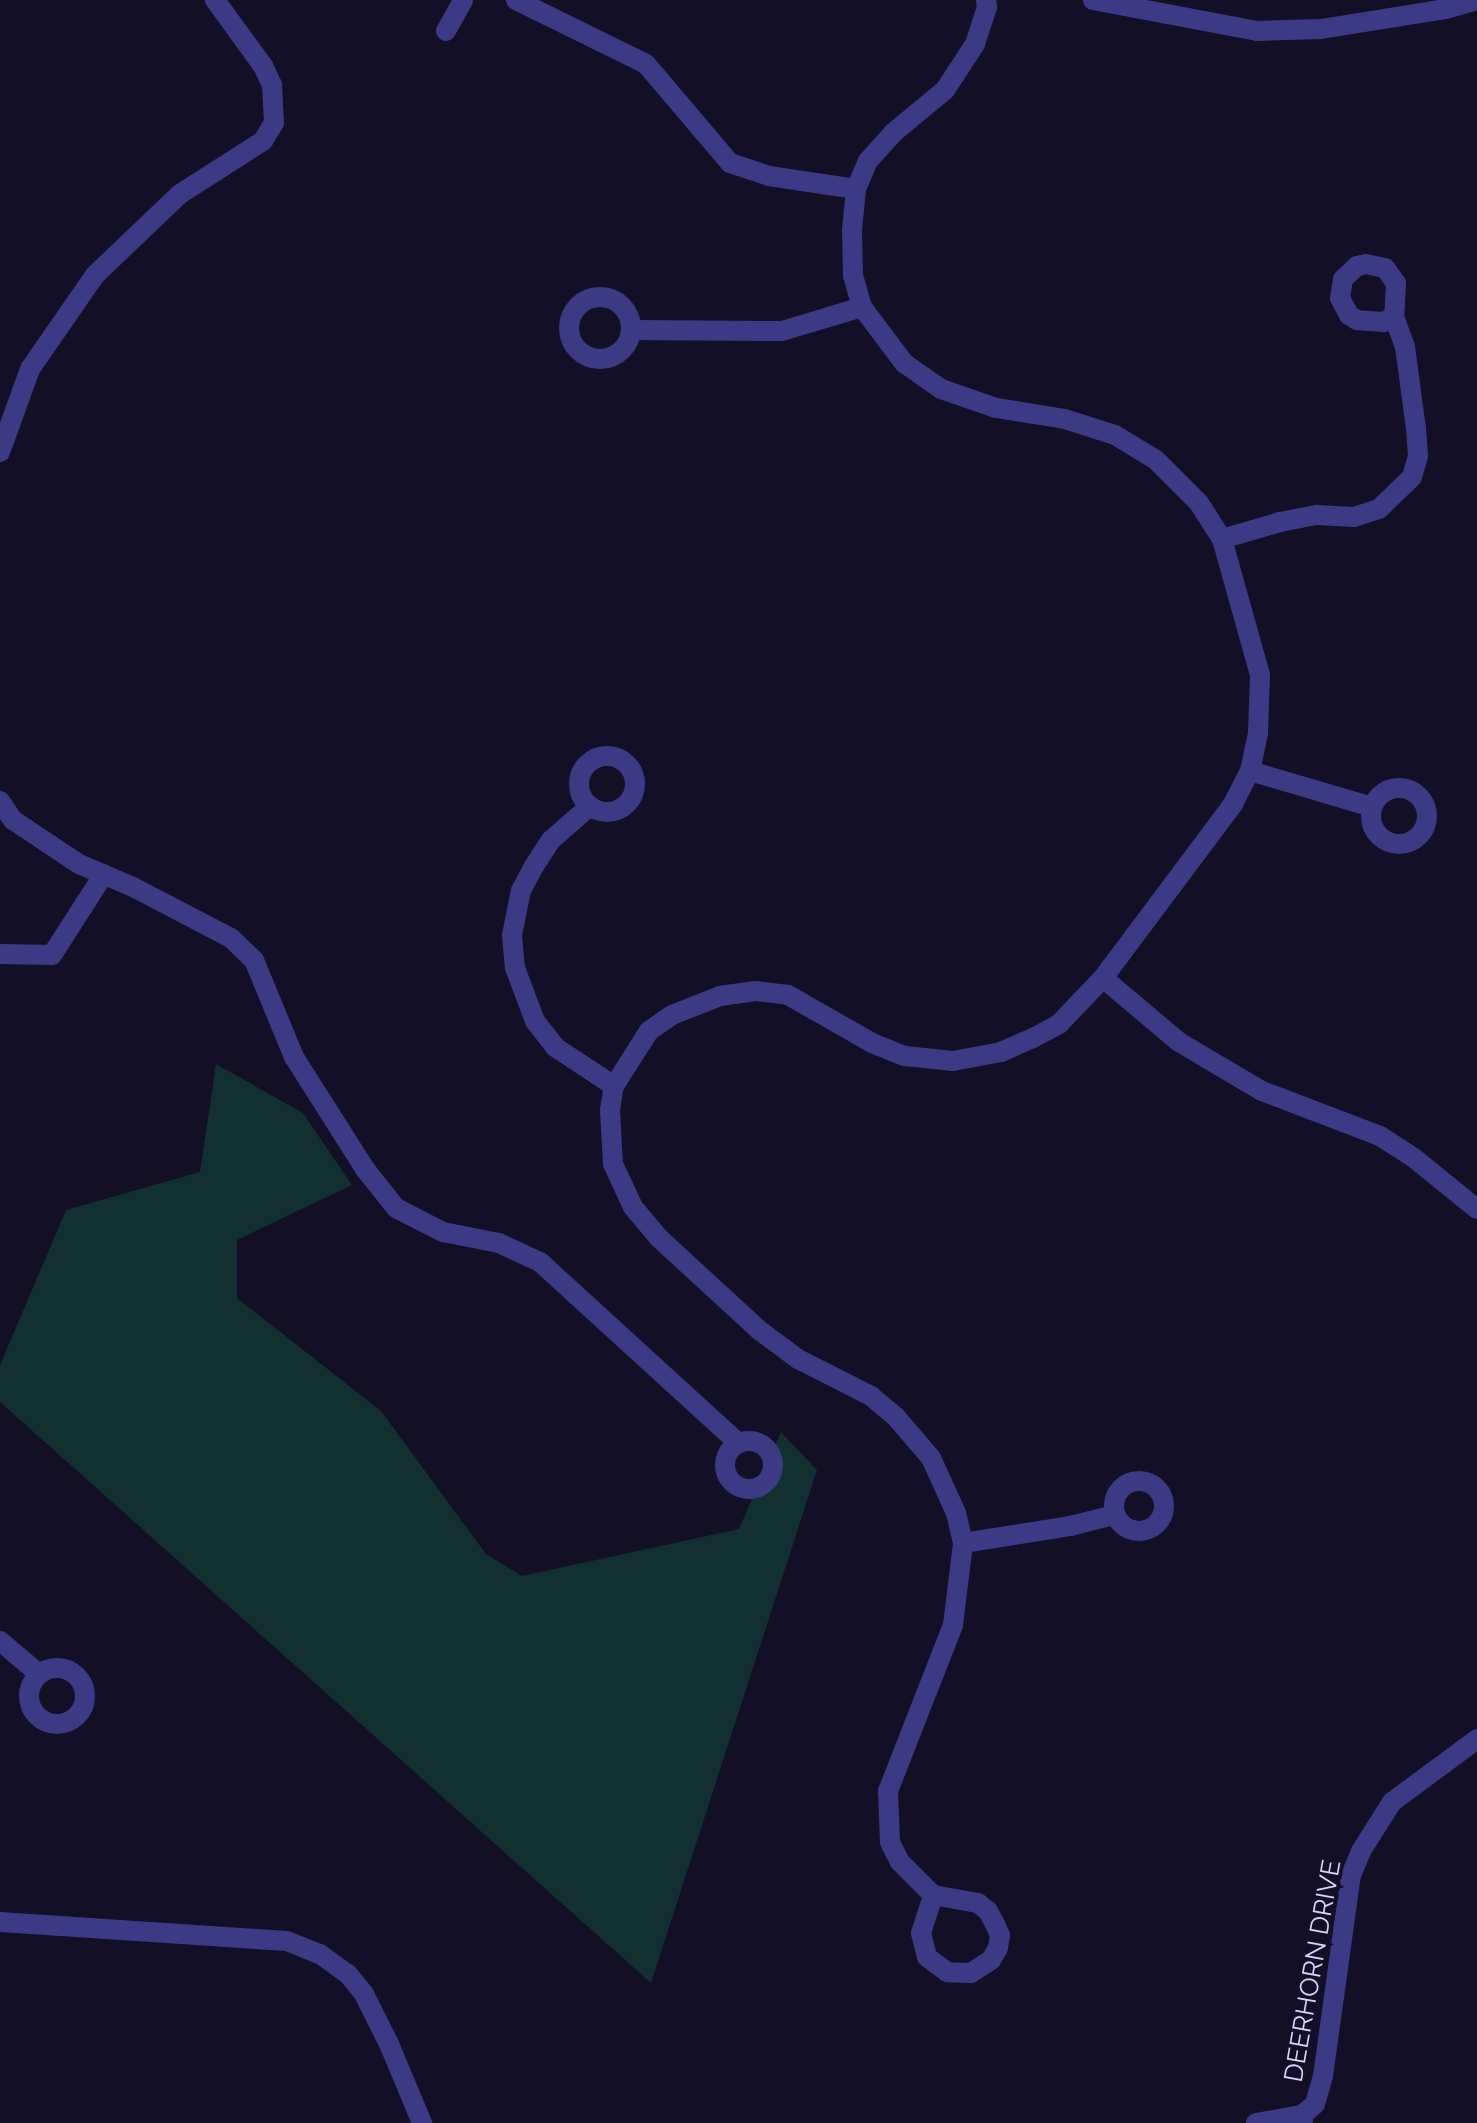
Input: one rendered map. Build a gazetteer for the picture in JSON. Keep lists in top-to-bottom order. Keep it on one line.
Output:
{"streets":{"street":["DEERHORN DRIVE"]}}
